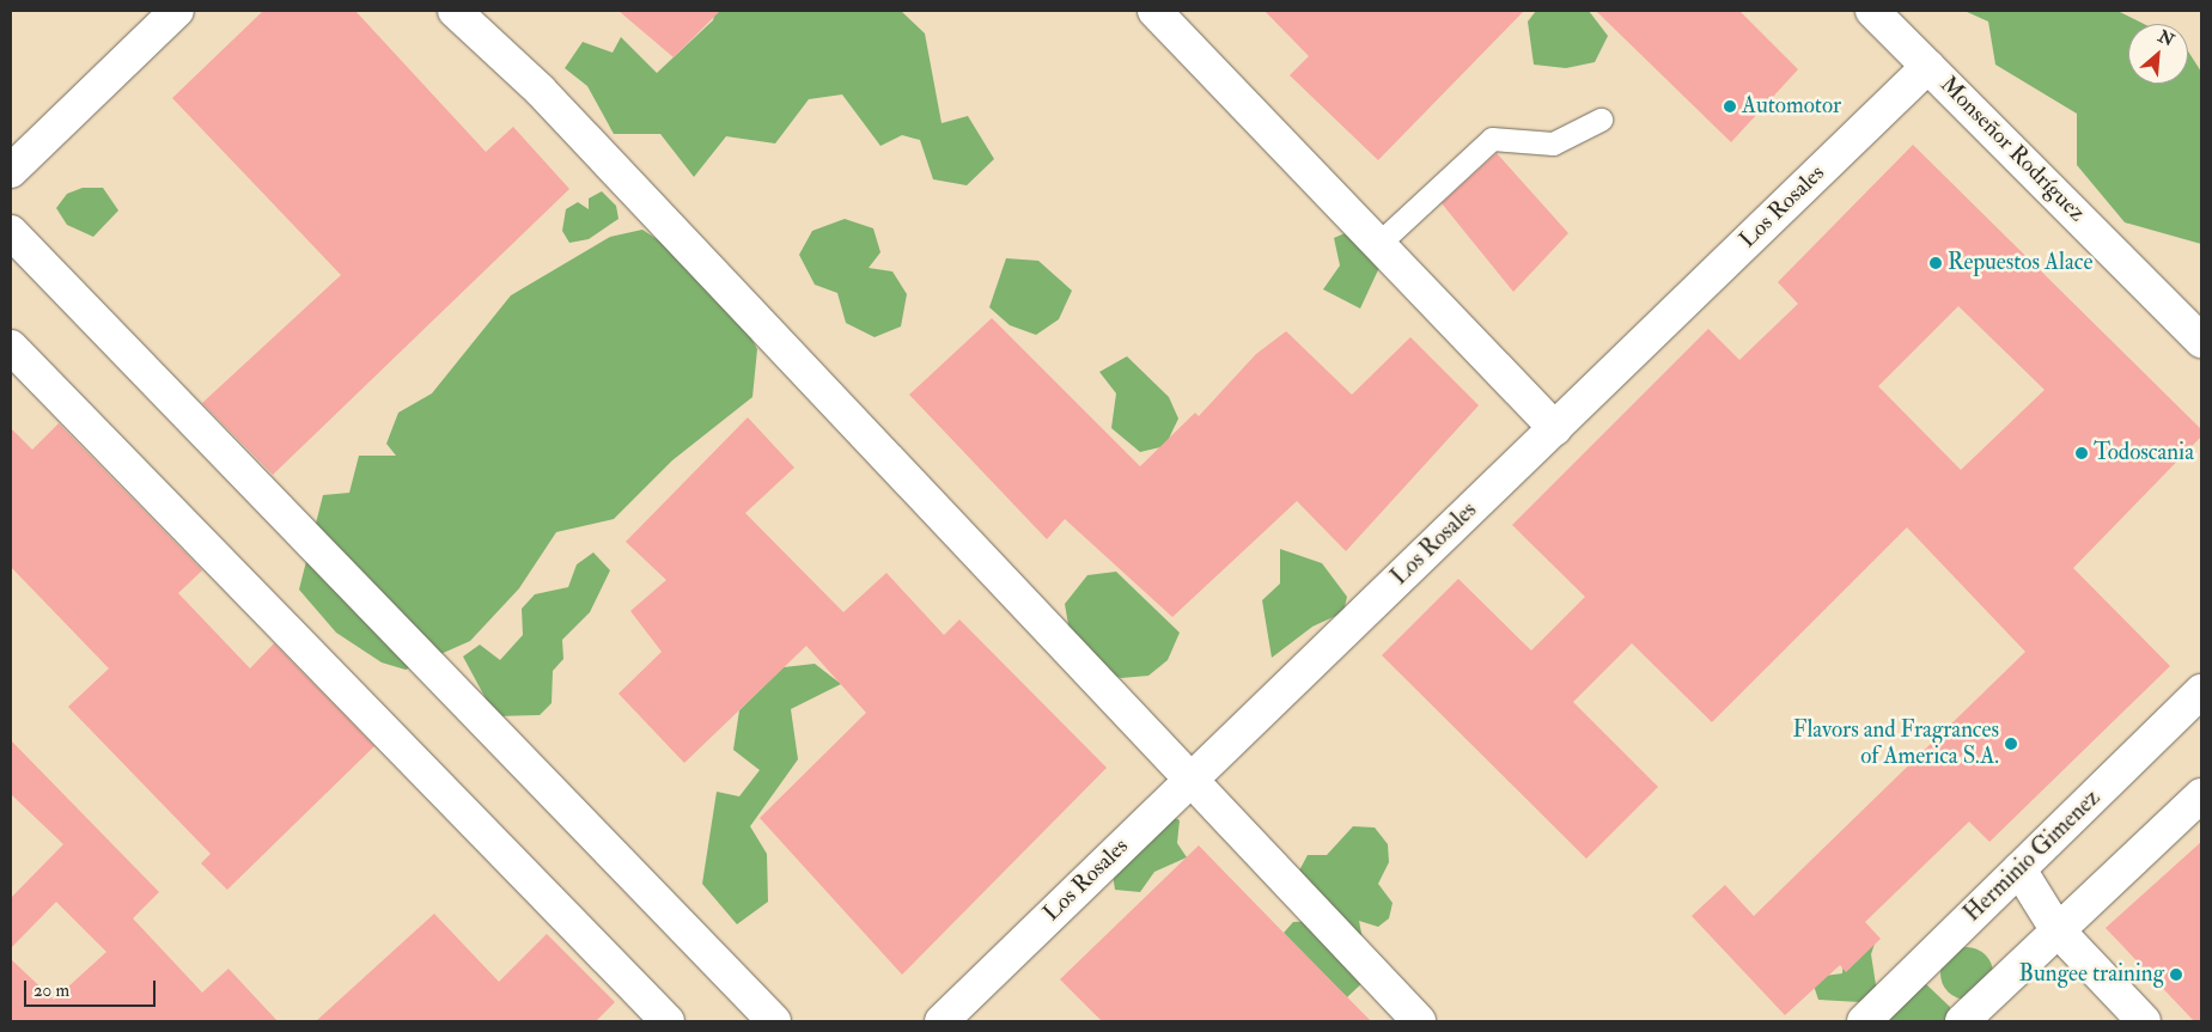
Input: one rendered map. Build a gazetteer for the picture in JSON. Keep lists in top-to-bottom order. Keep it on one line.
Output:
{"streets":{"street":["Monseñor Rodríguez","Los Rosales","Herminio Gimenez"]},"crossings":[["Monseñor Rodríguez","Los Rosales"]],"places":["Automotor","Repuestos Alace","Todoscania","Flavors and Fragrances of America S.A.","Bungee training"],"scale_bar":"20 m","north":"top right"}
